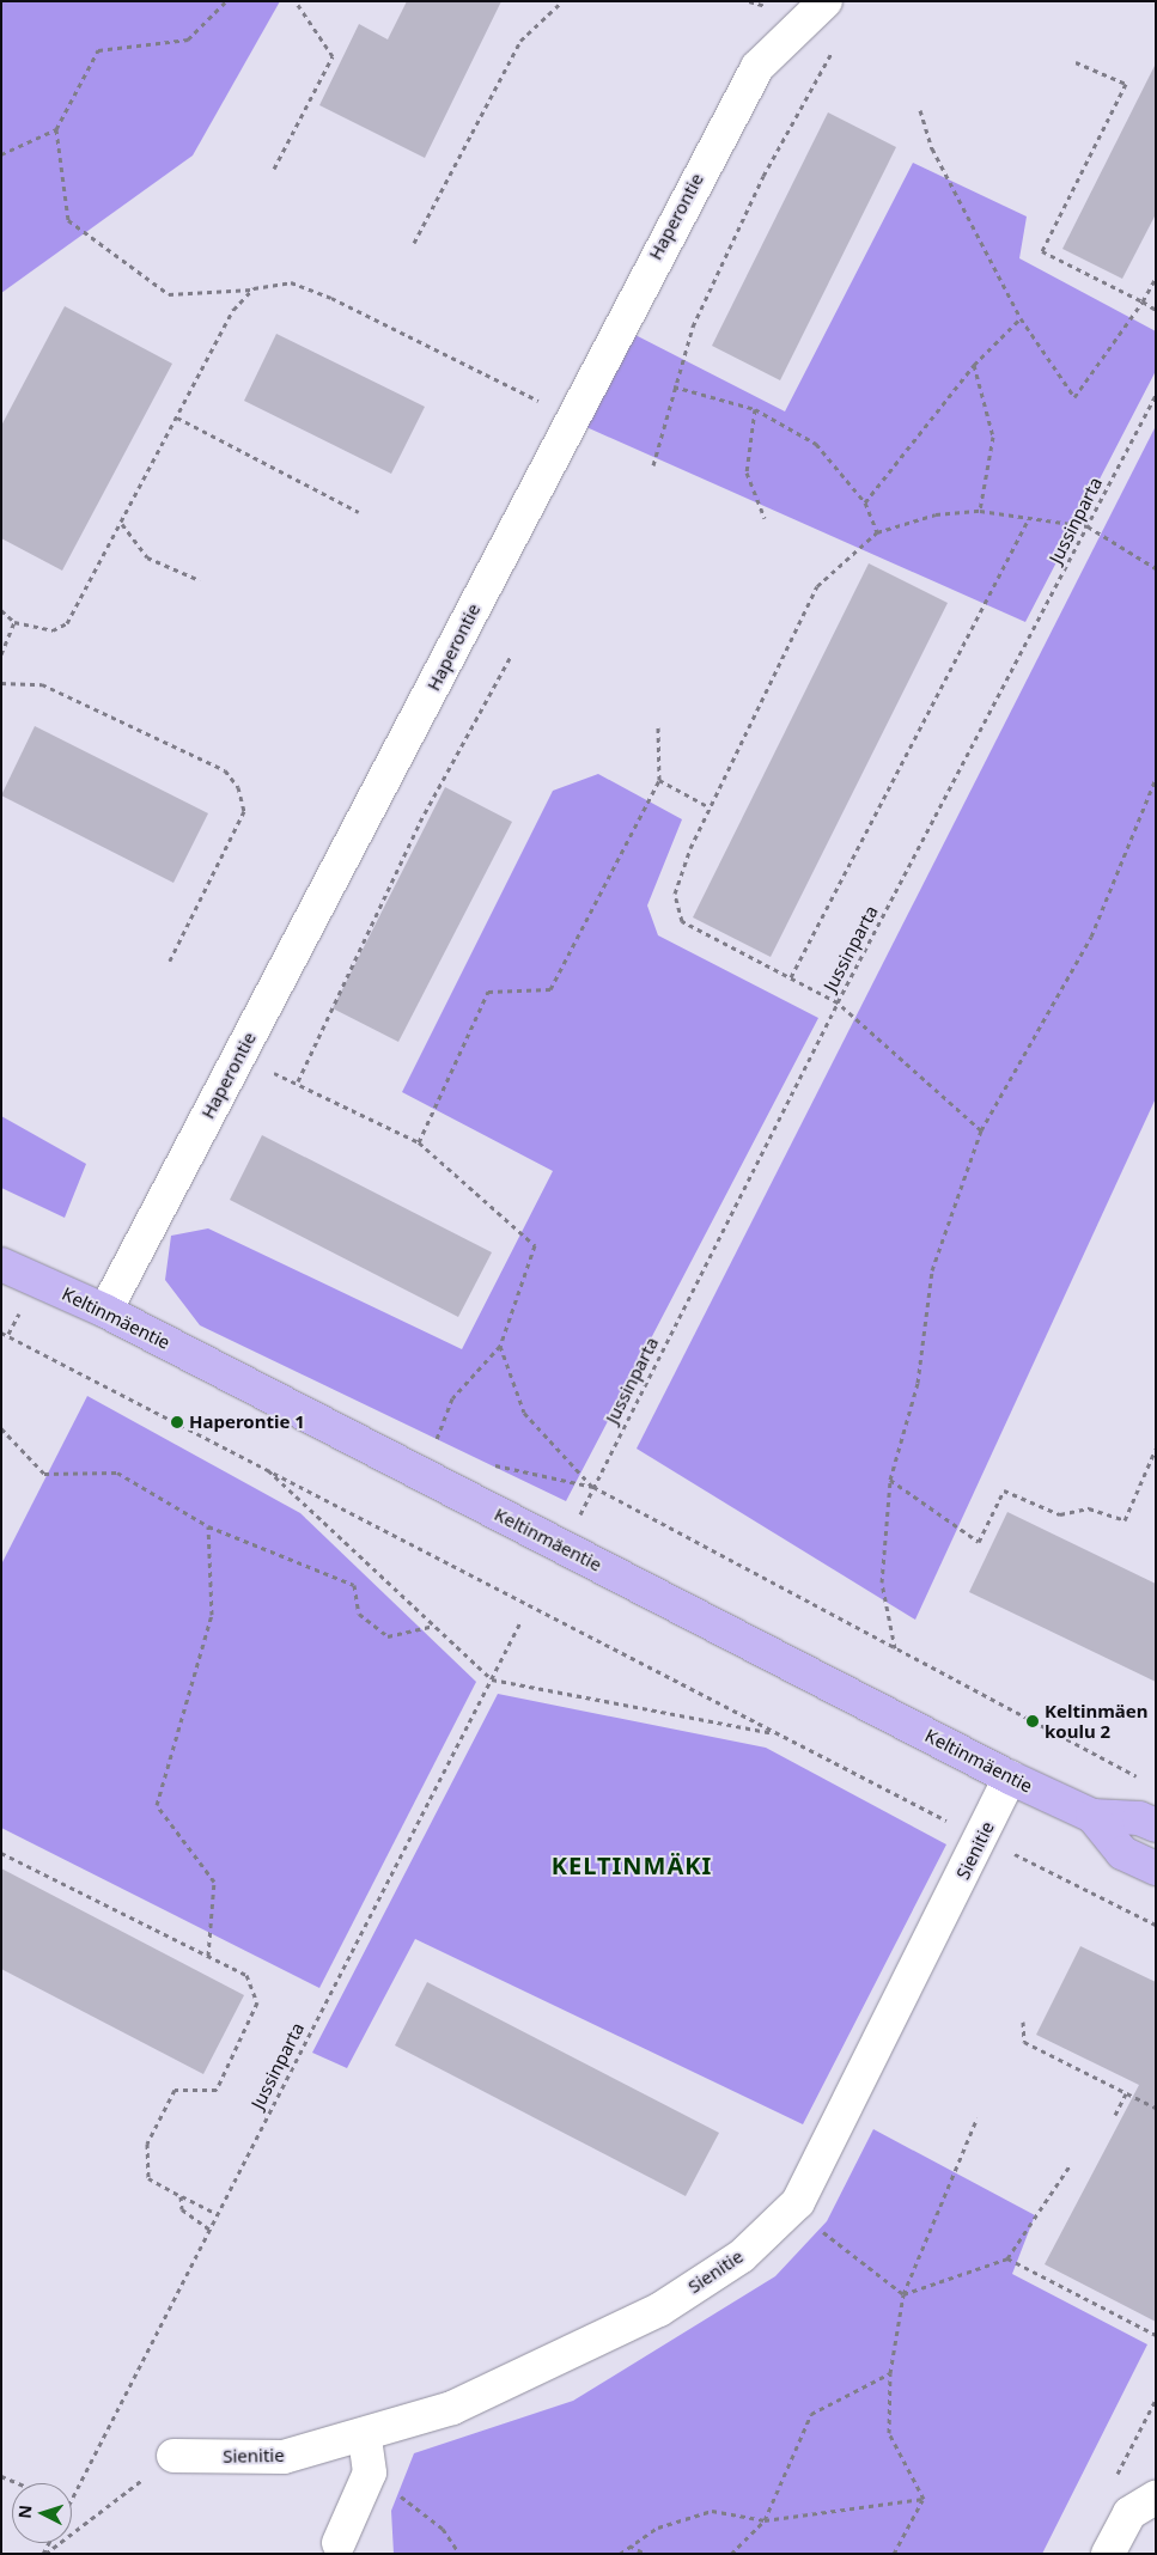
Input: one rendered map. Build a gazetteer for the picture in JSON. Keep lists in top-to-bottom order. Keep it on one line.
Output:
{"streets":{"main road":["Keltinmäentie"],"street":["Haperontie","Sienitie"],"path":["Jussinparta"]},"crossings":[["Haperontie","Keltinmäentie"],["Keltinmäentie","Sienitie"]],"districts":["KELTINMÄKI"],"places":["Haperontie 1","Keltinmäen koulu 2"],"north":"left"}
